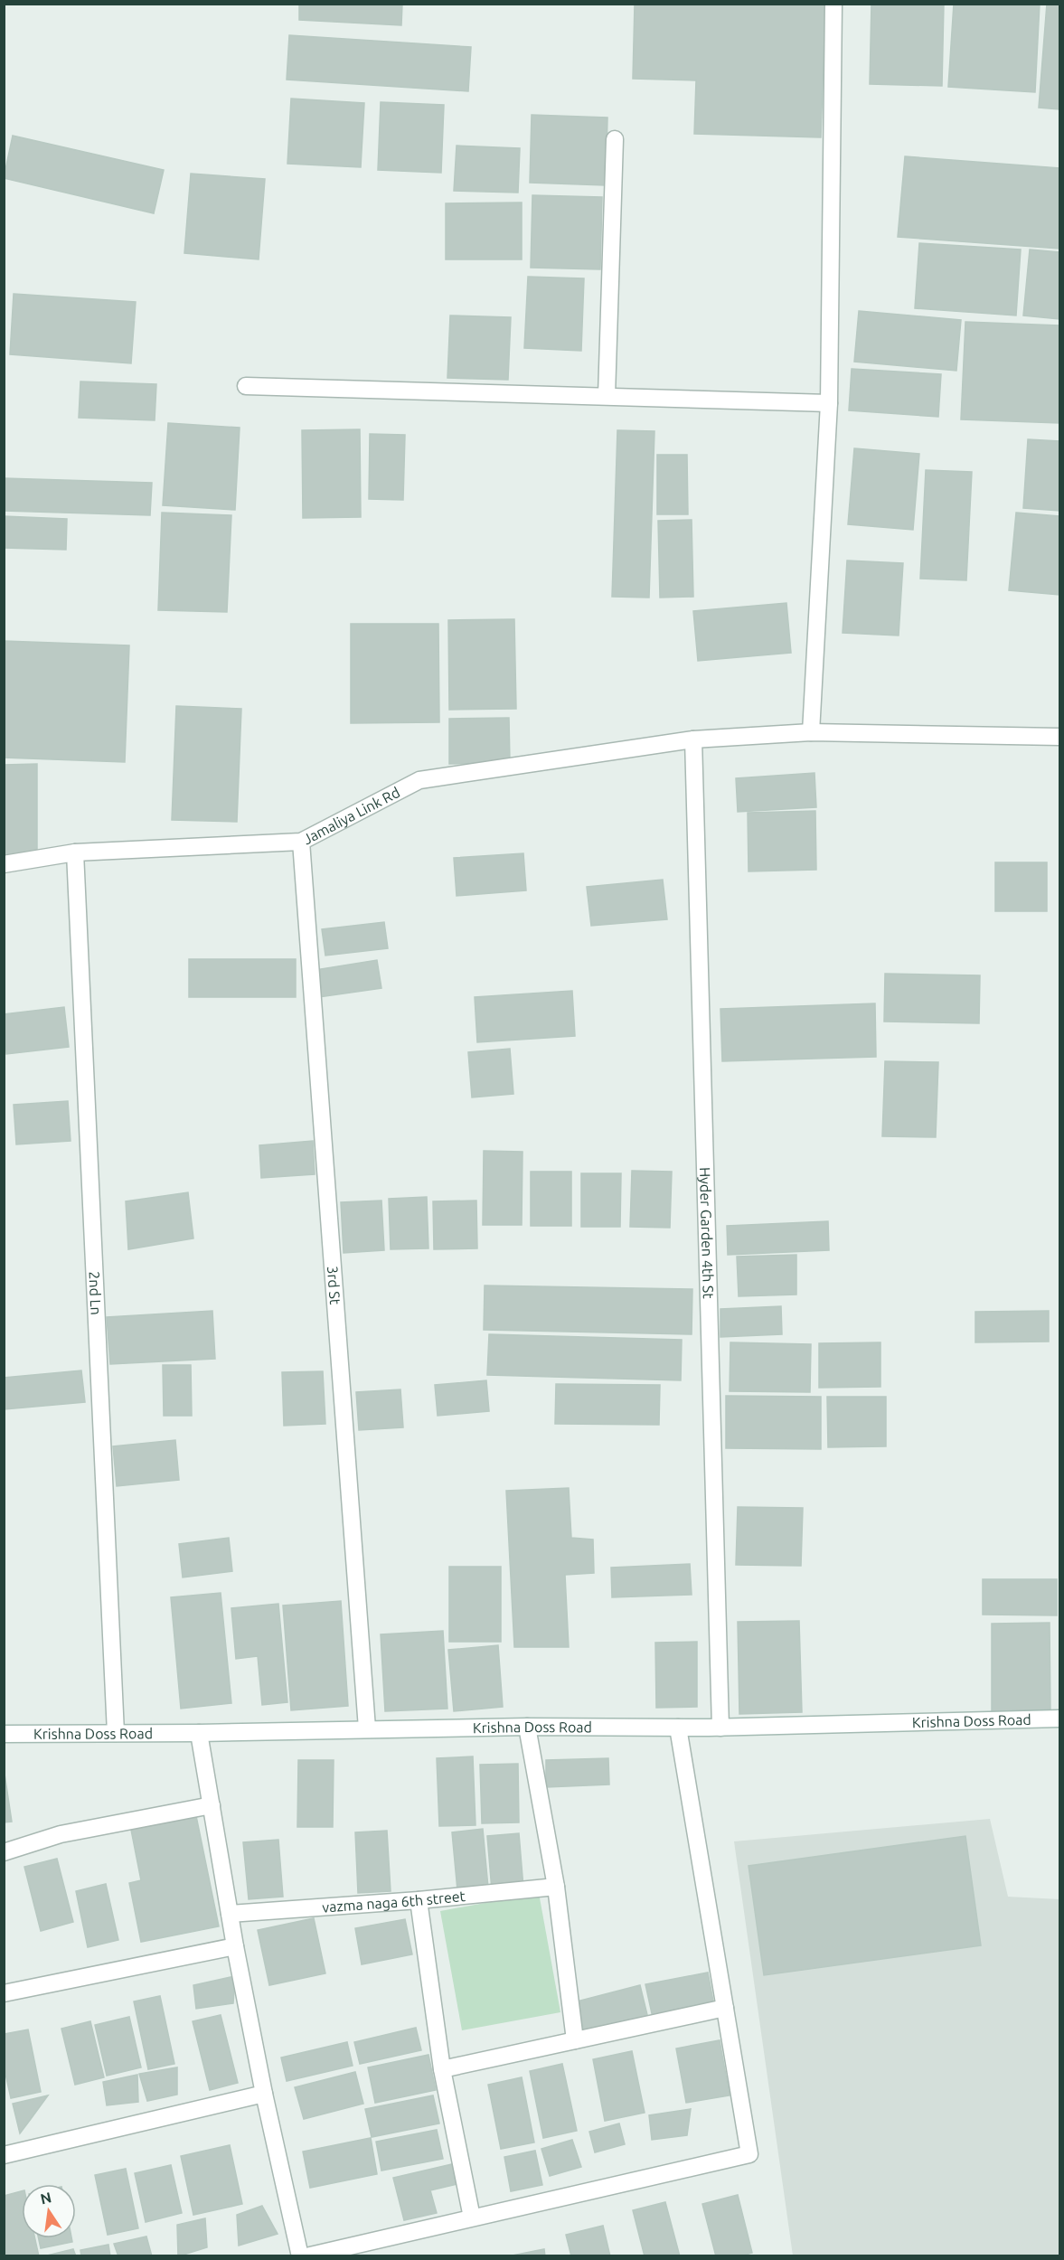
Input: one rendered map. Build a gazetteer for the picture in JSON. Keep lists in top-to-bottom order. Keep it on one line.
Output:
{"streets":{"street":["Jamaliya Link Rd","Hyder Garden 4th St","3rd St","2nd Ln","Krishna Doss Road","vazma naga 6th street"]},"crossings":[["Jamaliya Link Rd","Hyder Garden 4th St"],["Jamaliya Link Rd","3rd St"],["Jamaliya Link Rd","2nd Ln"],["Hyder Garden 4th St","Krishna Doss Road"],["3rd St","Krishna Doss Road"],["2nd Ln","Krishna Doss Road"]],"north":"top"}
